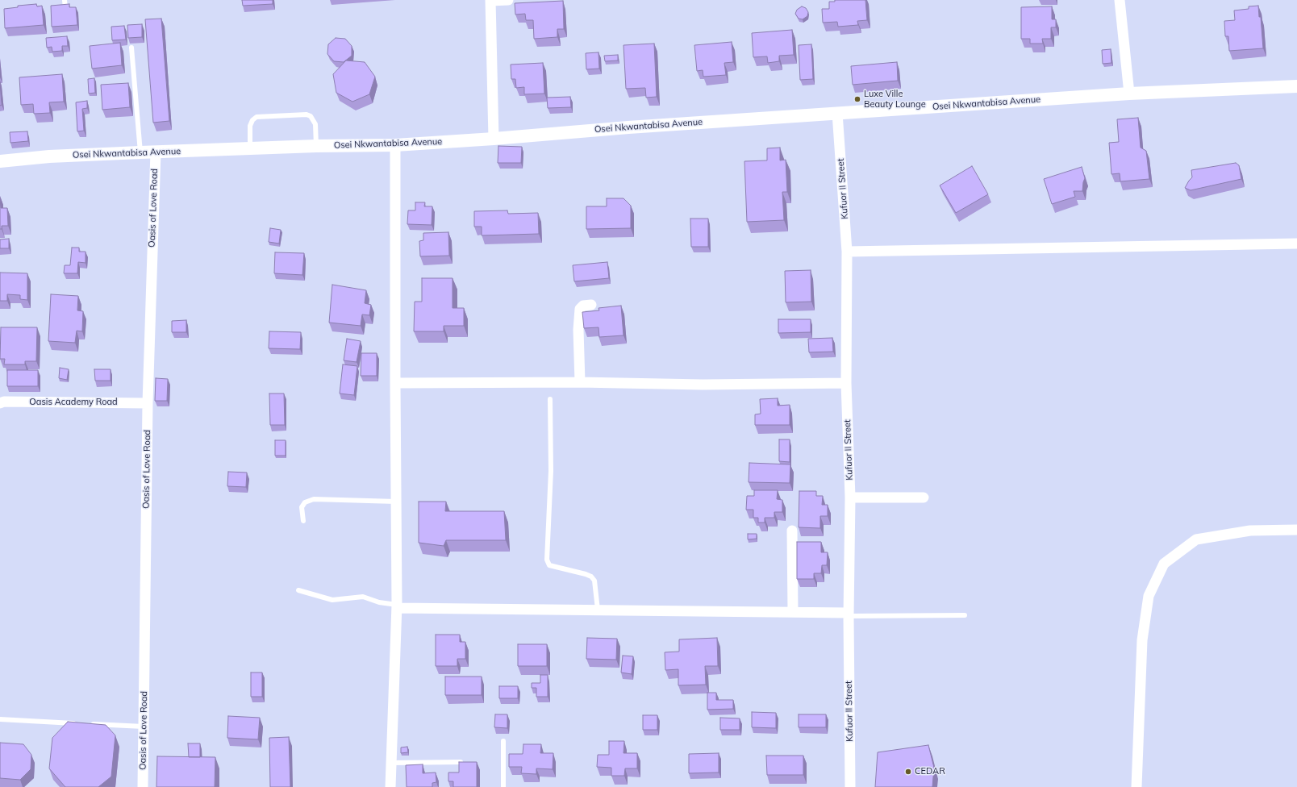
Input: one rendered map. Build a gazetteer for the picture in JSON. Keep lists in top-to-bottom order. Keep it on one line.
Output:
{"streets":{"street":["Osei Nkwantabisa Avenue","Kufuor II Street","Oasis of Love Road","Oasis Academy Road"]},"crossings":[["Osei Nkwantabisa Avenue","Kufuor II Street"],["Osei Nkwantabisa Avenue","Oasis of Love Road"],["Oasis of Love Road","Oasis Academy Road"]],"places":["Luxe Ville Beauty Lounge","CEDAR"]}
